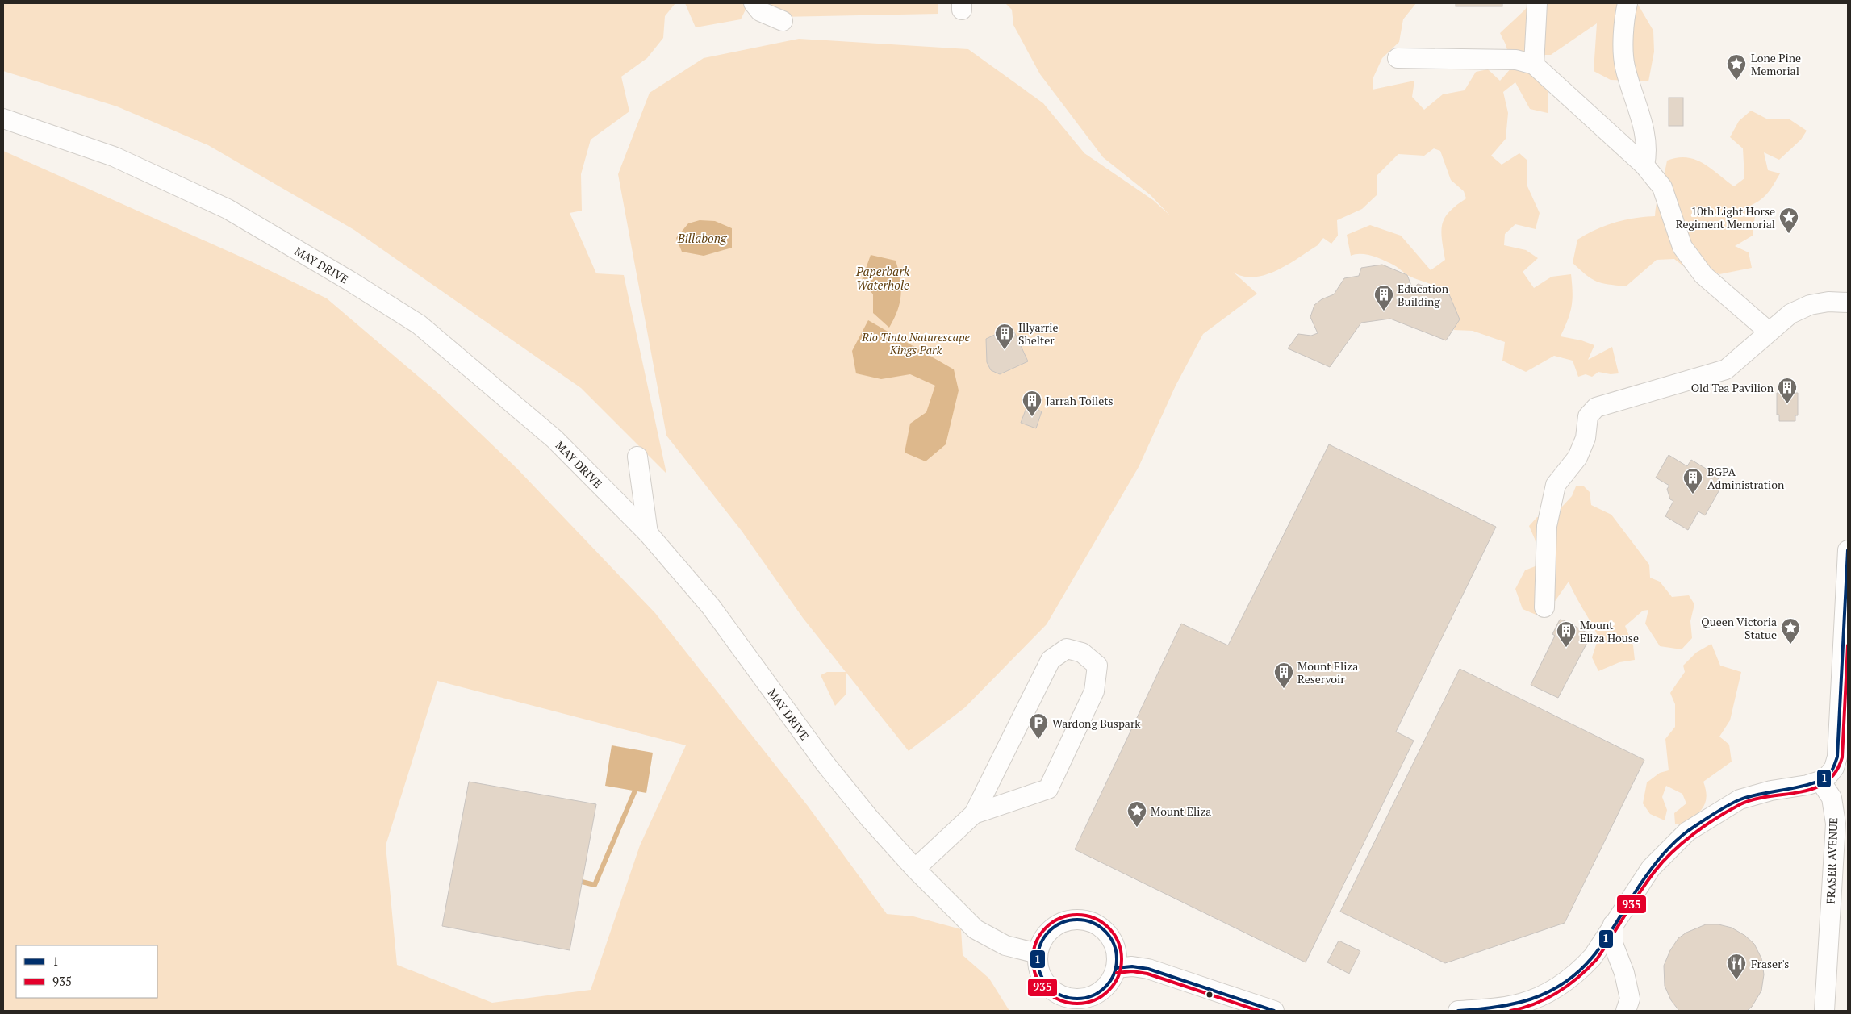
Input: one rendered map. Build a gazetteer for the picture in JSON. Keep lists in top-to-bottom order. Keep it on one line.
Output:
{"streets":{"street":["MAY DRIVE","FRASER AVENUE"]},"water":["Billabong","Paperbark Waterhole"],"parks":["Rio Tinto Naturescape Kings Park"],"places":{"place":["Lone Pine Memorial","10th Light Horse Regiment Memorial","Queen Victoria Statue","Mount Eliza"],"building":["Education Building","Illyarrie Shelter","Old Tea Pavilion","Jarrah Toilets","BGPA Administration","Mount Eliza House","Mount Eliza Reservoir"],"parking":["Wardong Buspark"],"restaurant":["Fraser's"]},"lines":["transit line 1","transit line 935"],"legend":["1","935"]}
